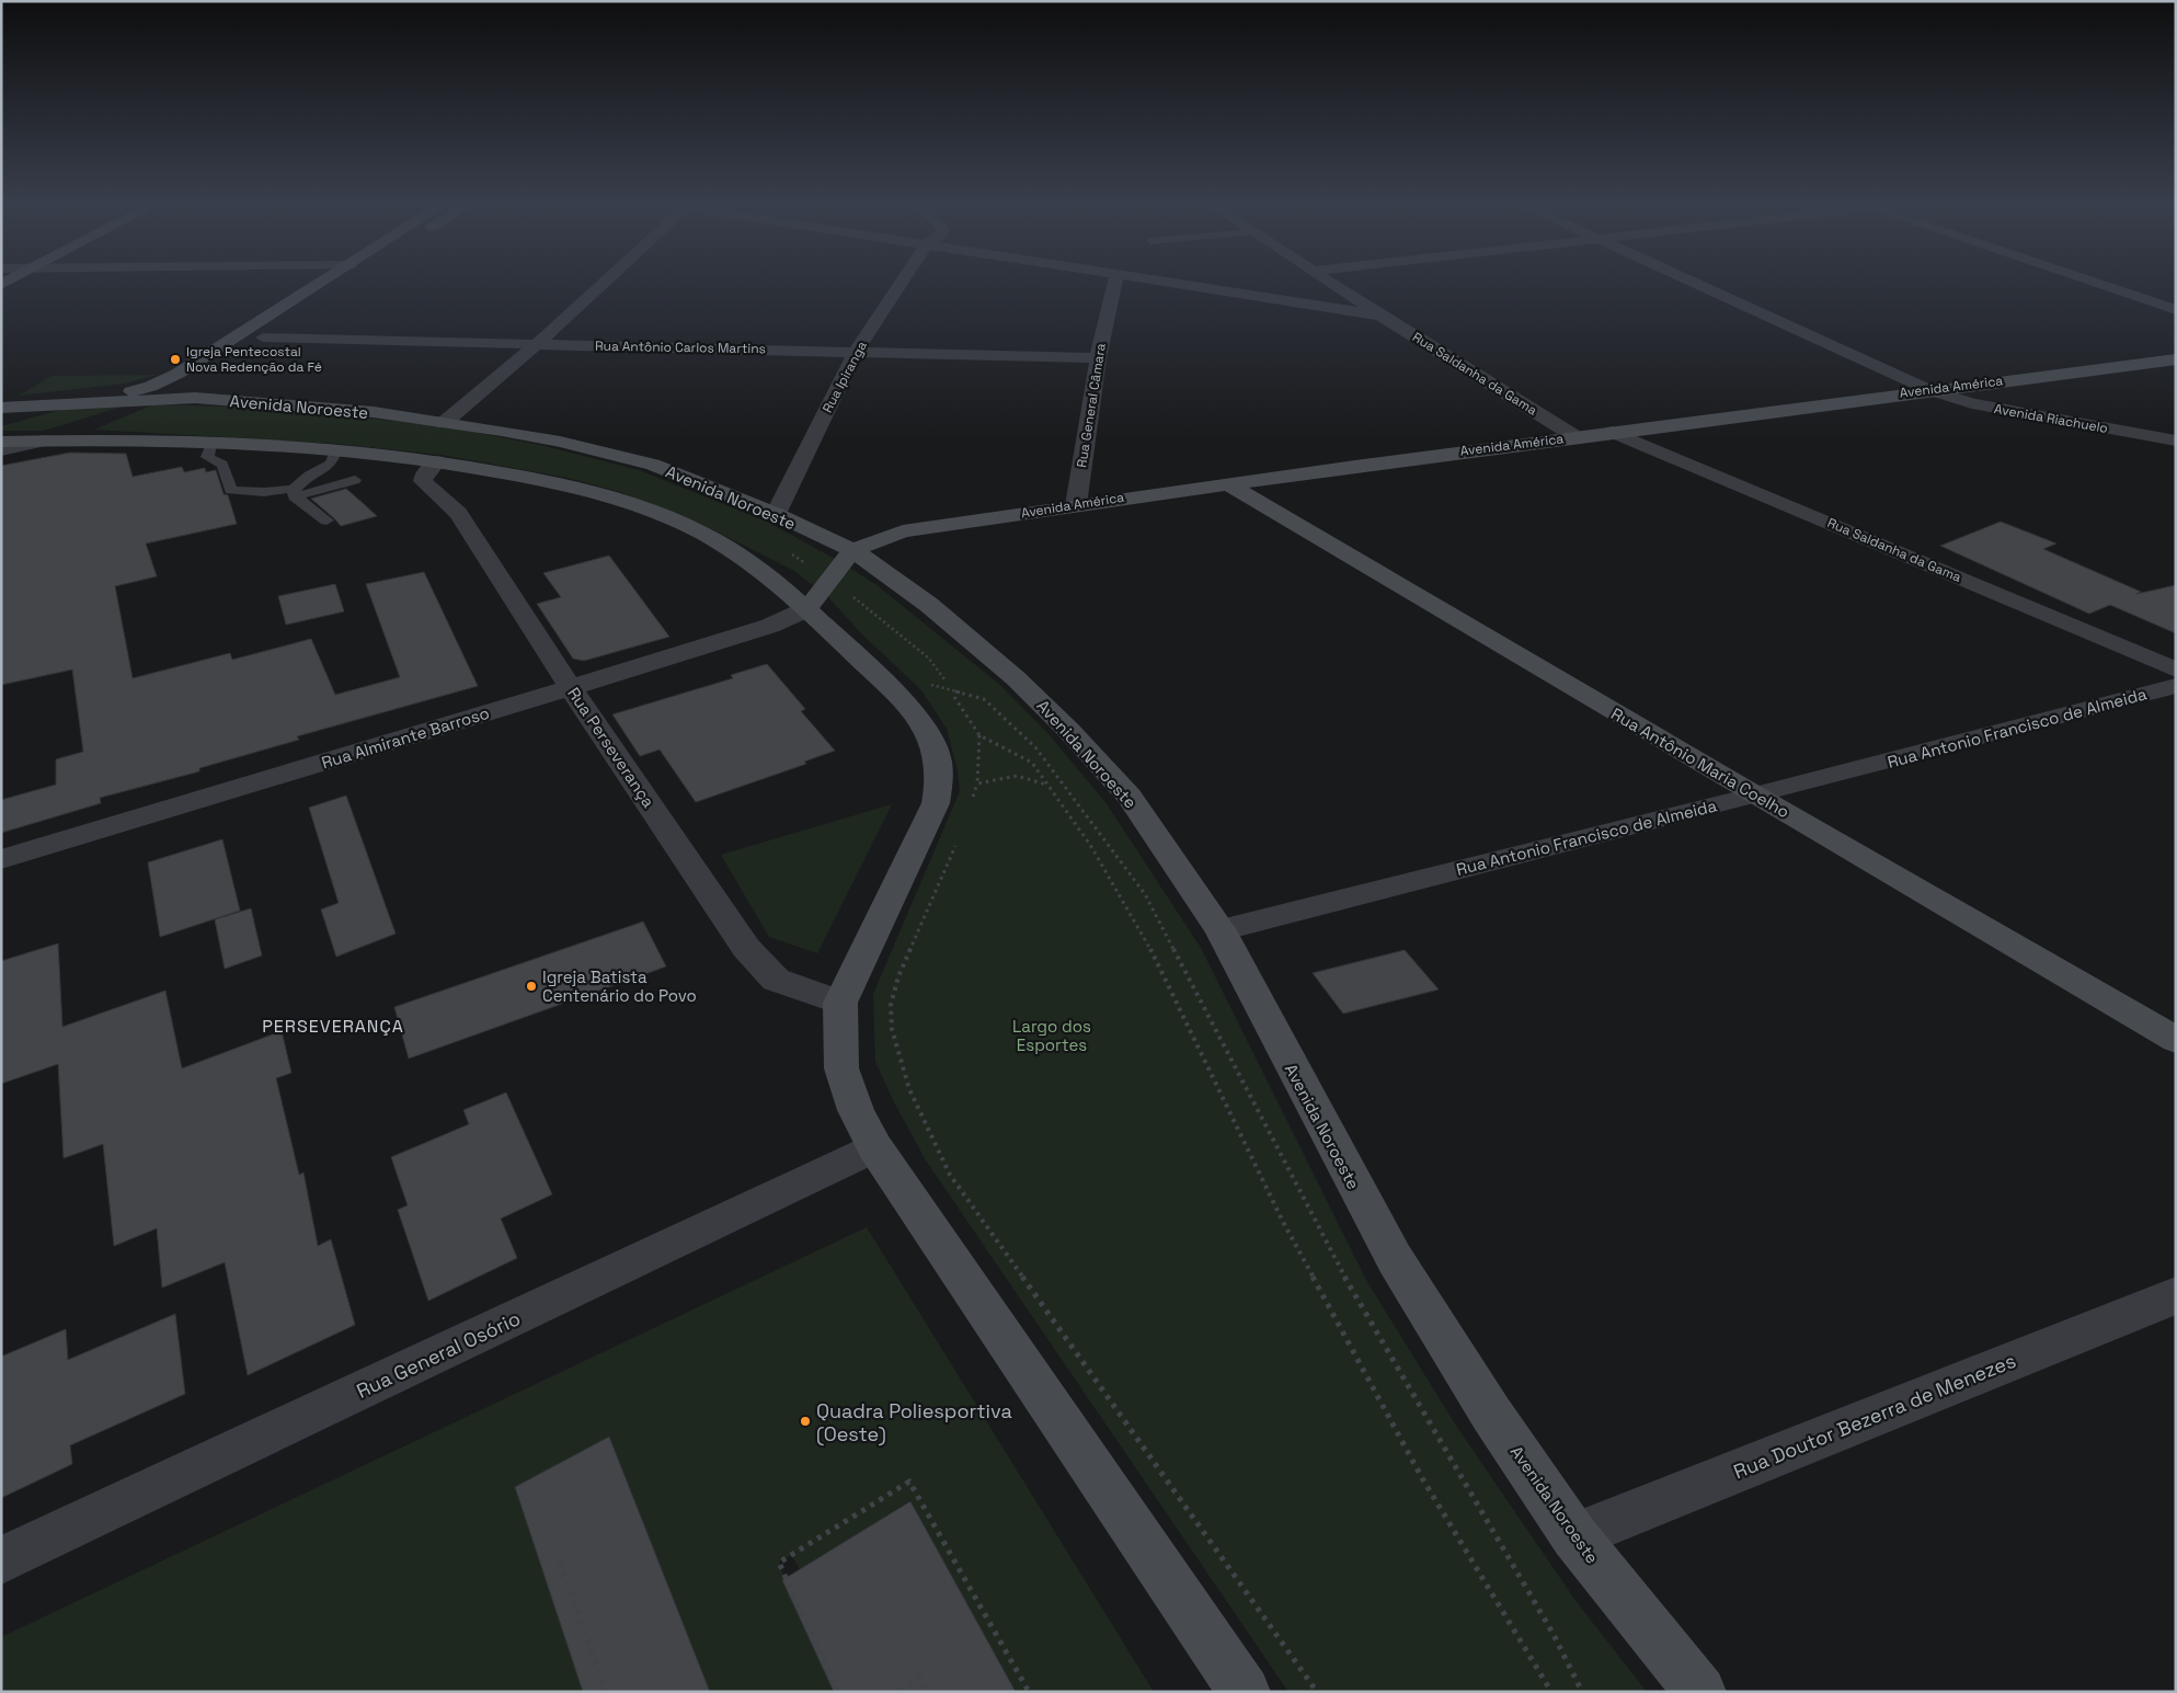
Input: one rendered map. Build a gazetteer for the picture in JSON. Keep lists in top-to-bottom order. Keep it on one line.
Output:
{"streets":{"main road":["Avenida América","Avenida Noroeste","Rua Antônio Maria Coelho"],"street":["Rua Antônio Carlos Martins","Rua Saldanha da Gama","Rua Ipiranga","Rua General Câmara","Avenida Riachuelo","Rua Antonio Francisco de Almeida","Rua Almirante Barroso","Rua Perseverança","Rua General Osório","Rua Doutor Bezerra de Menezes"]},"crossings":[["Rua Antônio Carlos Martins","Rua Ipiranga"],["Rua Antônio Carlos Martins","Rua General Câmara"],["Rua Saldanha da Gama","Avenida América"],["Rua Ipiranga","Avenida Noroeste"],["Avenida América","Rua General Câmara"],["Avenida América","Avenida Noroeste"],["Avenida América","Avenida Riachuelo"],["Avenida América","Rua Antônio Maria Coelho"],["Avenida Noroeste","Rua Antonio Francisco de Almeida"],["Avenida Noroeste","Rua Doutor Bezerra de Menezes"],["Rua Antonio Francisco de Almeida","Rua Antônio Maria Coelho"],["Rua Almirante Barroso","Rua Perseverança"]],"districts":["PERSEVERANÇA"],"parks":["Largo dos Esportes"],"places":["Igreja Pentecostal Nova Redenção da Fé","Igreja Batista Centenário do Povo","Quadra Poliesportiva (Oeste)"]}
